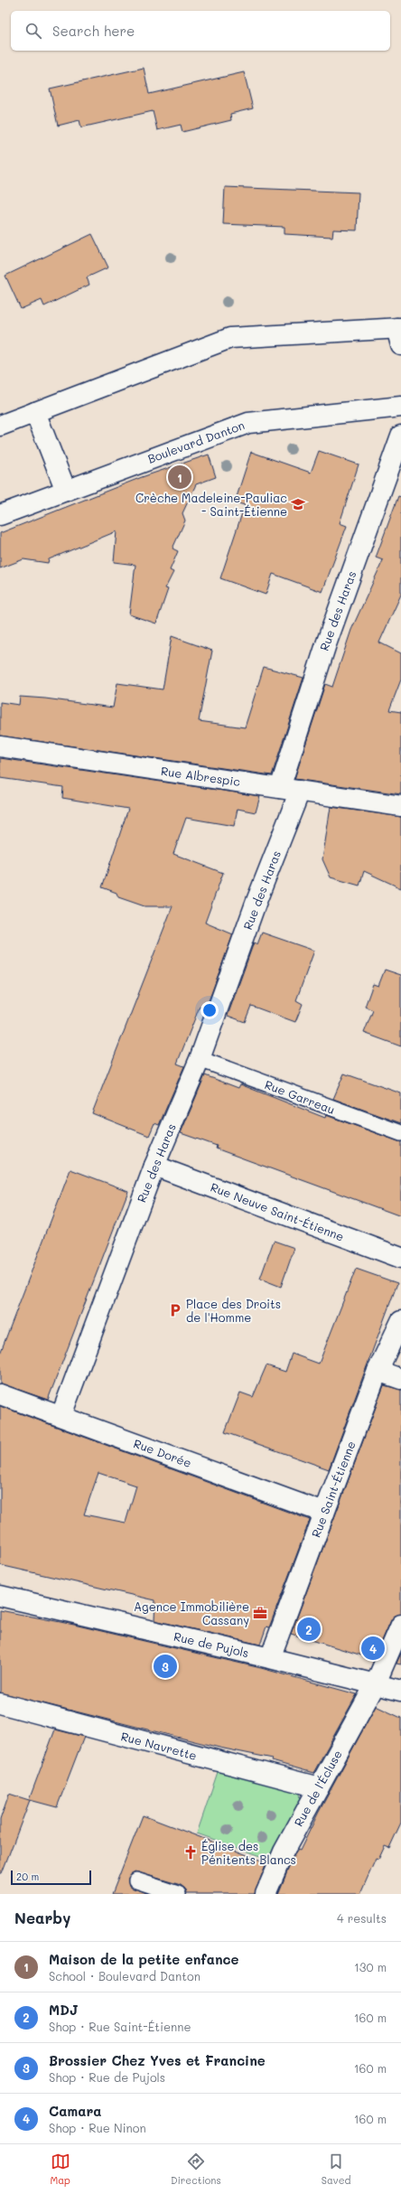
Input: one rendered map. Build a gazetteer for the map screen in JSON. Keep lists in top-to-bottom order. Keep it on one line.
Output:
{"streets":{"street":["Boulevard Danton","Rue des Haras","Rue Albrespic","Rue Neuve Saint-Étienne","Rue Dorée","Rue Saint-Étienne","Rue de Pujols","Rue Navrette","Rue de l'Écluse"],"lane":["Rue Garreau"]},"crossings":[["Rue des Haras","Rue Albrespic"],["Rue des Haras","Rue Garreau"],["Rue des Haras","Rue Neuve Saint-Étienne"],["Rue des Haras","Rue Dorée"],["Rue Dorée","Rue Saint-Étienne"],["Rue Saint-Étienne","Rue de Pujols"],["Rue de Pujols","Rue de l'Écluse"],["Rue Navrette","Rue de l'Écluse"]],"places":{"school or university":["Crèche Madeleine-Pauliac - Saint-Étienne"],"parking":["Place des Droits de l'Homme"],"office":["Agence Immobilière Cassany"],"church":["Église des Pénitents Blancs"]},"scale_bar":"20 m","page":{"search":"Search here","pins":["1","2","4","3"],"scale":"20 m","heading":["Nearby","4 results"],"list":[{"mark":"1","name":"Maison de la petite enfance","note":"School · Boulevard Danton","value":"130 m"},{"mark":"2","name":"MDJ","note":"Shop · Rue Saint-Étienne","value":"160 m"},{"mark":"3","name":"Brossier Chez Yves et Francine","note":"Shop · Rue de Pujols","value":"160 m"},{"mark":"4","name":"Camara","note":"Shop · Rue Ninon","value":"160 m"}],"nav":["Map","Directions","Saved"]}}
